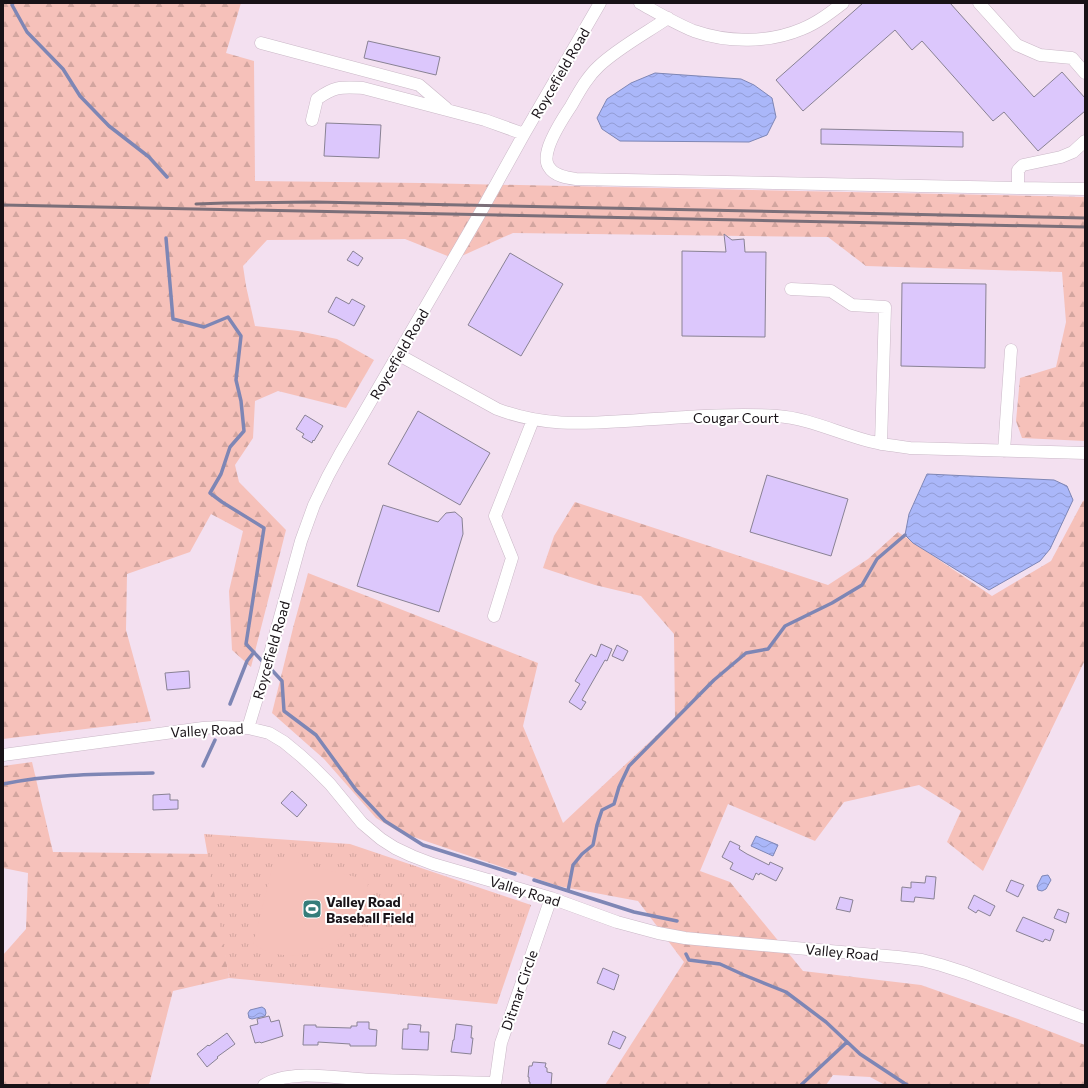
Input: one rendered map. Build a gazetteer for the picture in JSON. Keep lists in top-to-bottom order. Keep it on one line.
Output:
{"streets":{"street":["Roycefield Road","Cougar Court","Valley Road","Ditmar Circle"]},"crossings":[["Roycefield Road","Cougar Court"],["Roycefield Road","Valley Road"],["Valley Road","Ditmar Circle"]],"places":{"sports":["Valley Road Baseball Field"]}}
